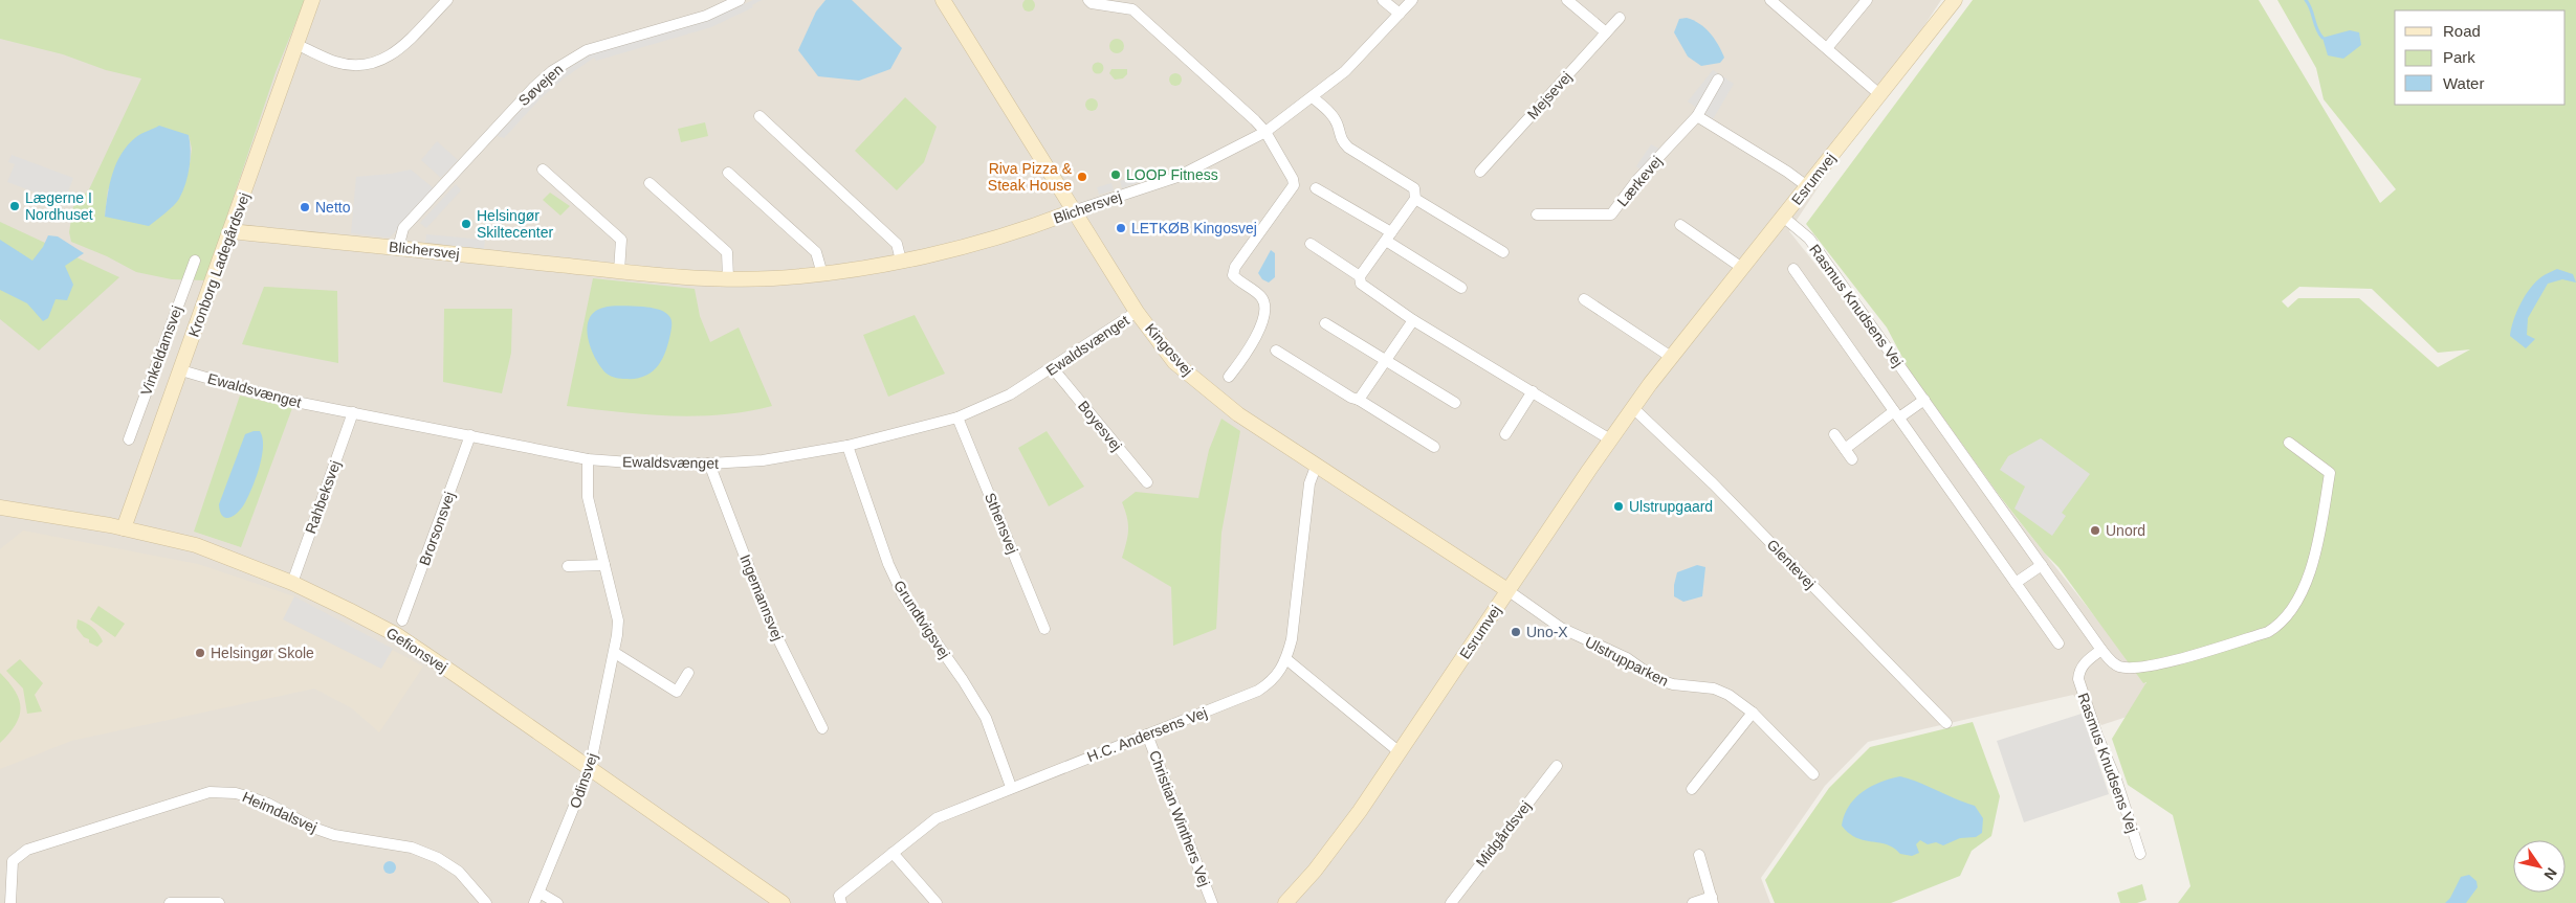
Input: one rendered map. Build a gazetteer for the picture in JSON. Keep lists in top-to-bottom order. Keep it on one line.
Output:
{"streets":{"street":["Søvejen","Mejsevej","Esrumvej","Lærkevej","Blichersvej","Kronborg Ladegårdsvej","Rasmus Knudsens Vej","Ewaldsvænget","Kingosvej","Vinkeldamsvej","Boyesvej","Rahbeksvej","Sthensvej","Brorsonsvej","Glentevej","Ingemannsvej","Grundtvigsvej","Gefionsvej","Ulstrupparken","H.C. Andersens Vej","Odinsvej","Heimdalsvej","Christian Winthers Vej","Midgårdsvej"]},"crossings":[["Søvejen","Blichersvej"],["Esrumvej","Rasmus Knudsens Vej"],["Esrumvej","Kingosvej"],["Esrumvej","Glentevej"],["Esrumvej","Ulstrupparken"],["Blichersvej","Kronborg Ladegårdsvej"],["Blichersvej","Kingosvej"],["Kronborg Ladegårdsvej","Ewaldsvænget"],["Kronborg Ladegårdsvej","Gefionsvej"],["Ewaldsvænget","Kingosvej"],["Ewaldsvænget","Boyesvej"],["Ewaldsvænget","Rahbeksvej"],["Ewaldsvænget","Sthensvej"],["Ewaldsvænget","Brorsonsvej"],["Ewaldsvænget","Ingemannsvej"],["Ewaldsvænget","Grundtvigsvej"],["Ewaldsvænget","Odinsvej"],["Kingosvej","Ulstrupparken"],["Kingosvej","H.C. Andersens Vej"],["Rahbeksvej","Gefionsvej"],["Grundtvigsvej","H.C. Andersens Vej"],["Gefionsvej","Odinsvej"],["H.C. Andersens Vej","Christian Winthers Vej"]],"places":["LOOP Fitness","Riva Pizza & Steak House","Lægerne I Nordhuset","Netto","Helsingør Skiltecenter","LETKØB Kingosvej","Ulstrupgaard","Unord","Uno-X","Helsingør Skole"],"legend":["Road","Park","Water"],"north":"bottom right"}
